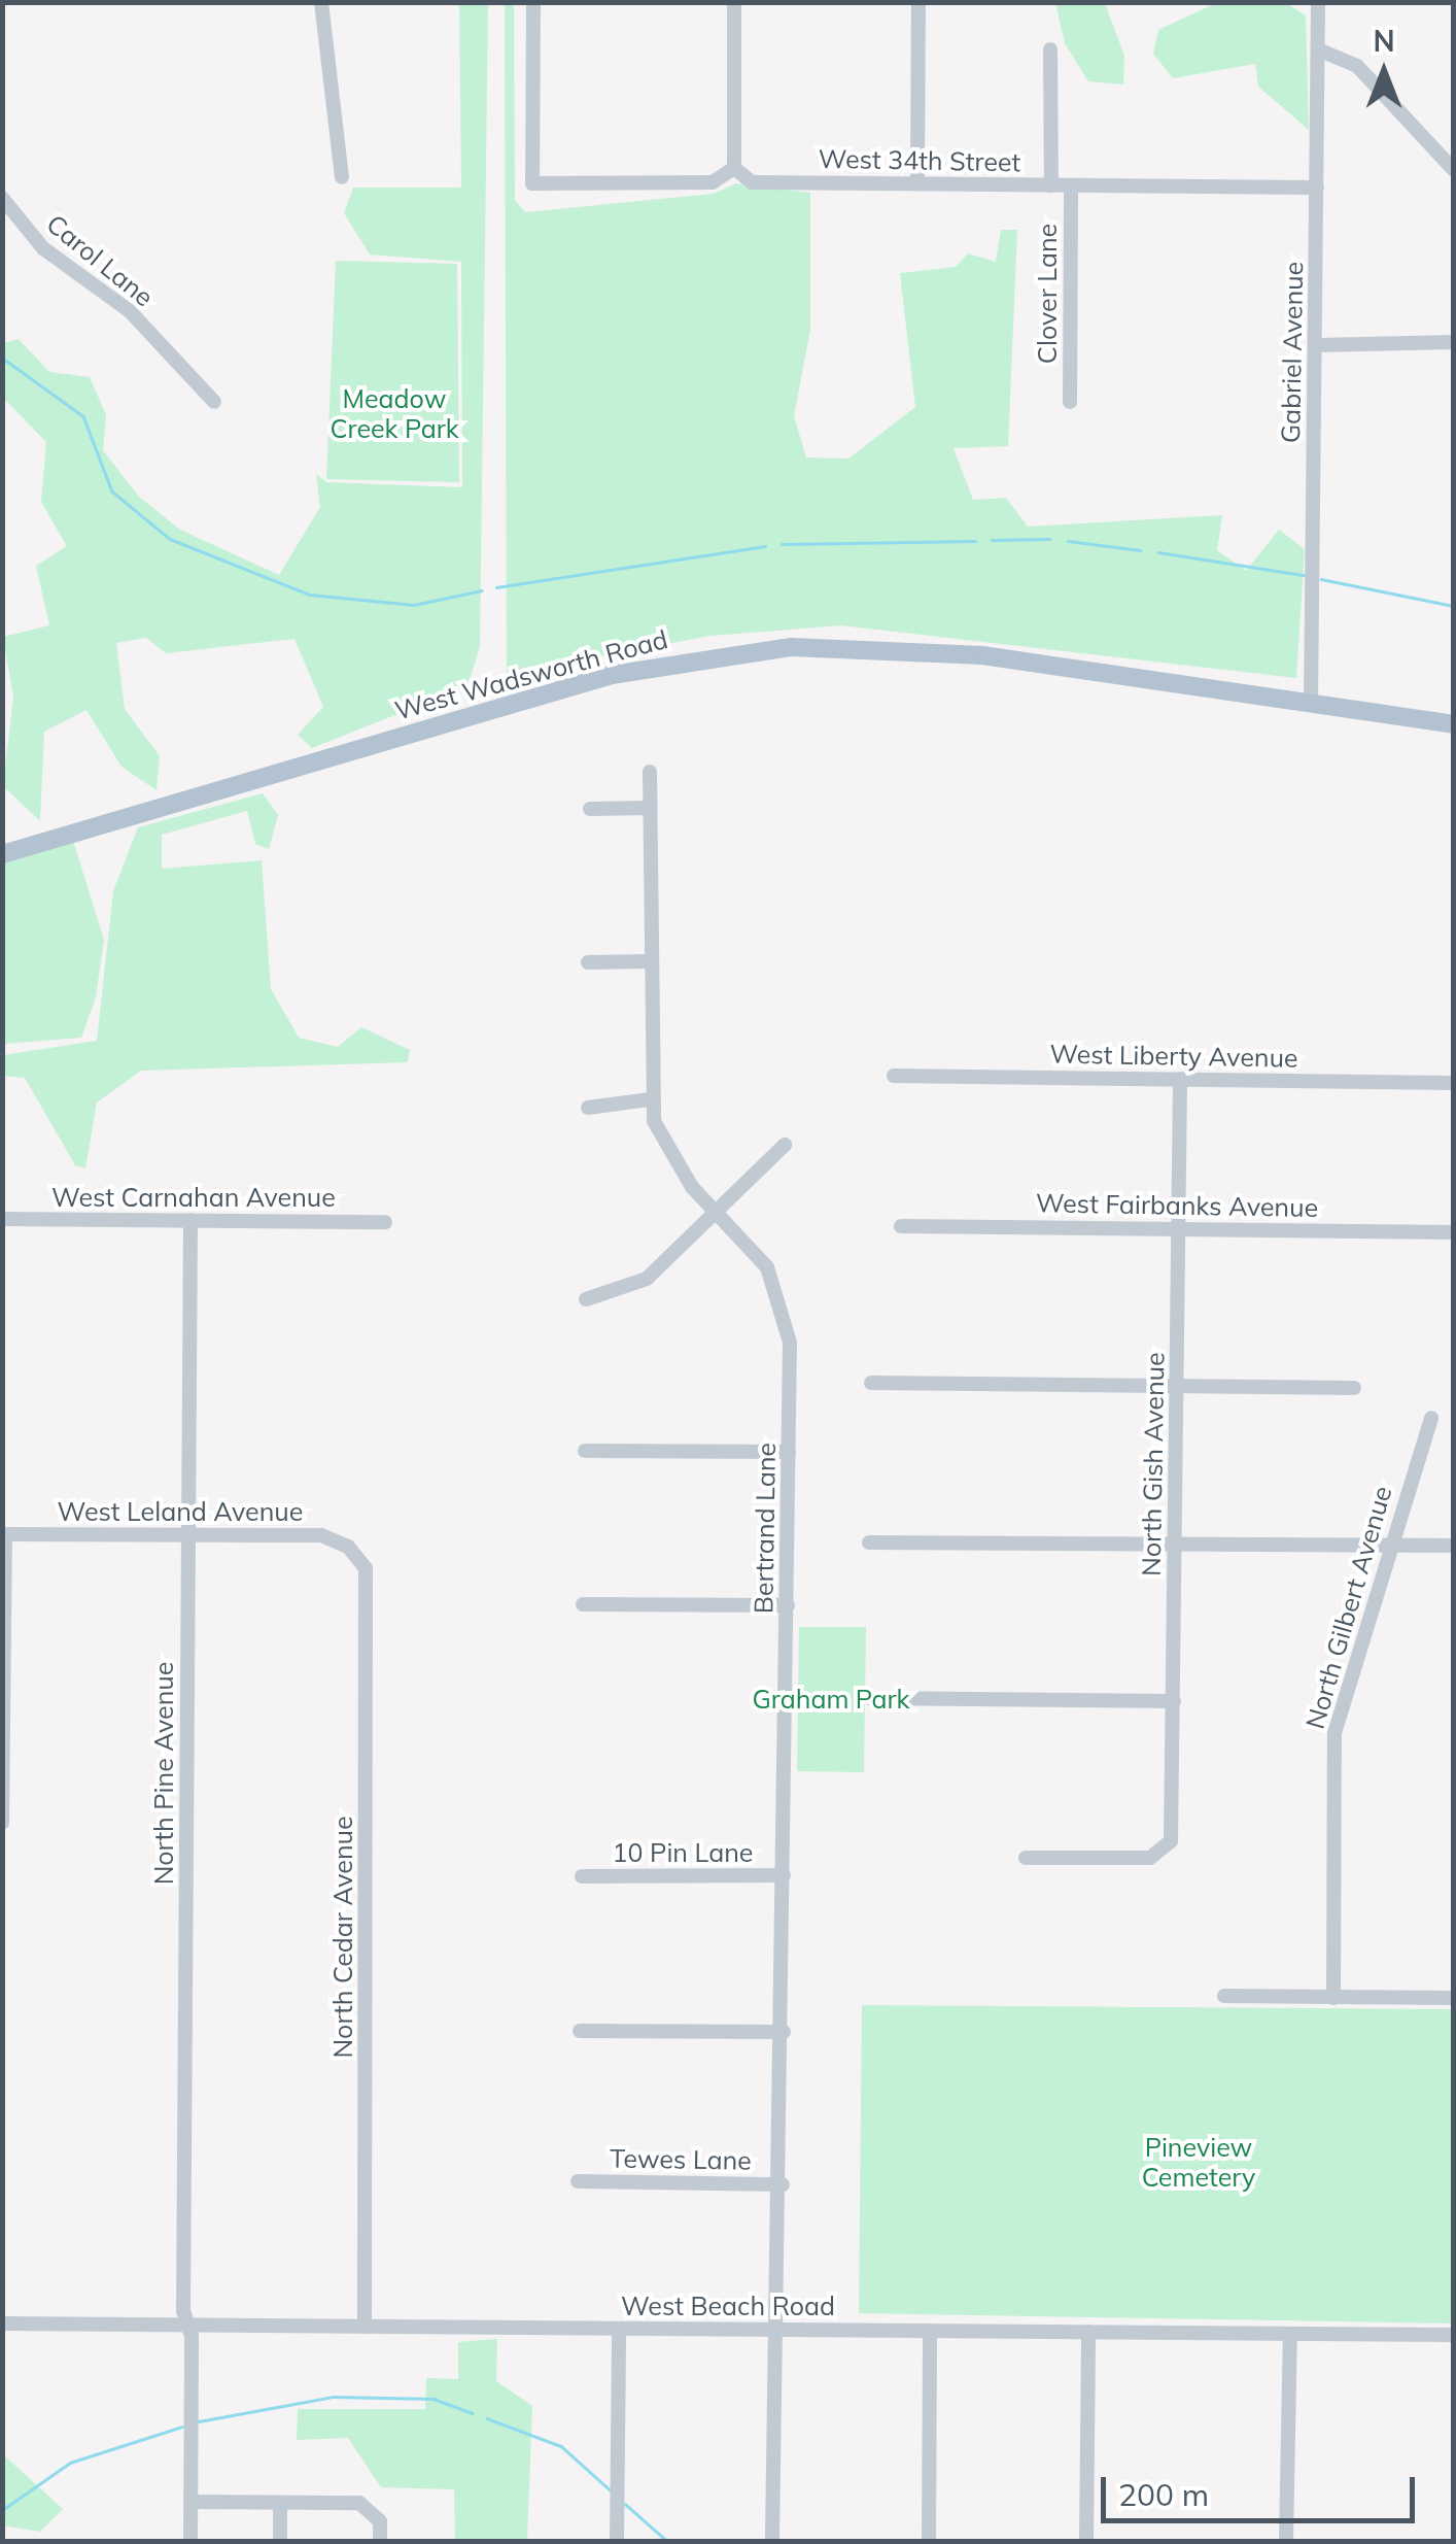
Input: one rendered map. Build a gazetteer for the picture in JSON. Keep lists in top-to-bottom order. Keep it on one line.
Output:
{"streets":{"main road":["West Wadsworth Road"],"street":["West 34th Street","Carol Lane","Clover Lane","Gabriel Avenue","West Liberty Avenue","West Carnahan Avenue","West Fairbanks Avenue","North Gish Avenue","West Leland Avenue","Bertrand Lane","North Gilbert Avenue","North Pine Avenue","10 Pin Lane","North Cedar Avenue","Tewes Lane","West Beach Road"]},"crossings":[["West 34th Street","Clover Lane"],["West 34th Street","Gabriel Avenue"],["Gabriel Avenue","West Wadsworth Road"],["West Liberty Avenue","North Gish Avenue"],["West Carnahan Avenue","North Pine Avenue"],["West Fairbanks Avenue","North Gish Avenue"],["West Leland Avenue","North Pine Avenue"],["West Leland Avenue","North Cedar Avenue"],["Bertrand Lane","10 Pin Lane"],["Bertrand Lane","Tewes Lane"],["Bertrand Lane","West Beach Road"],["North Pine Avenue","West Beach Road"],["North Cedar Avenue","West Beach Road"]],"parks":["Meadow Creek Park","Graham Park","Pineview Cemetery"],"scale_bar":"200 m","north":"top"}
